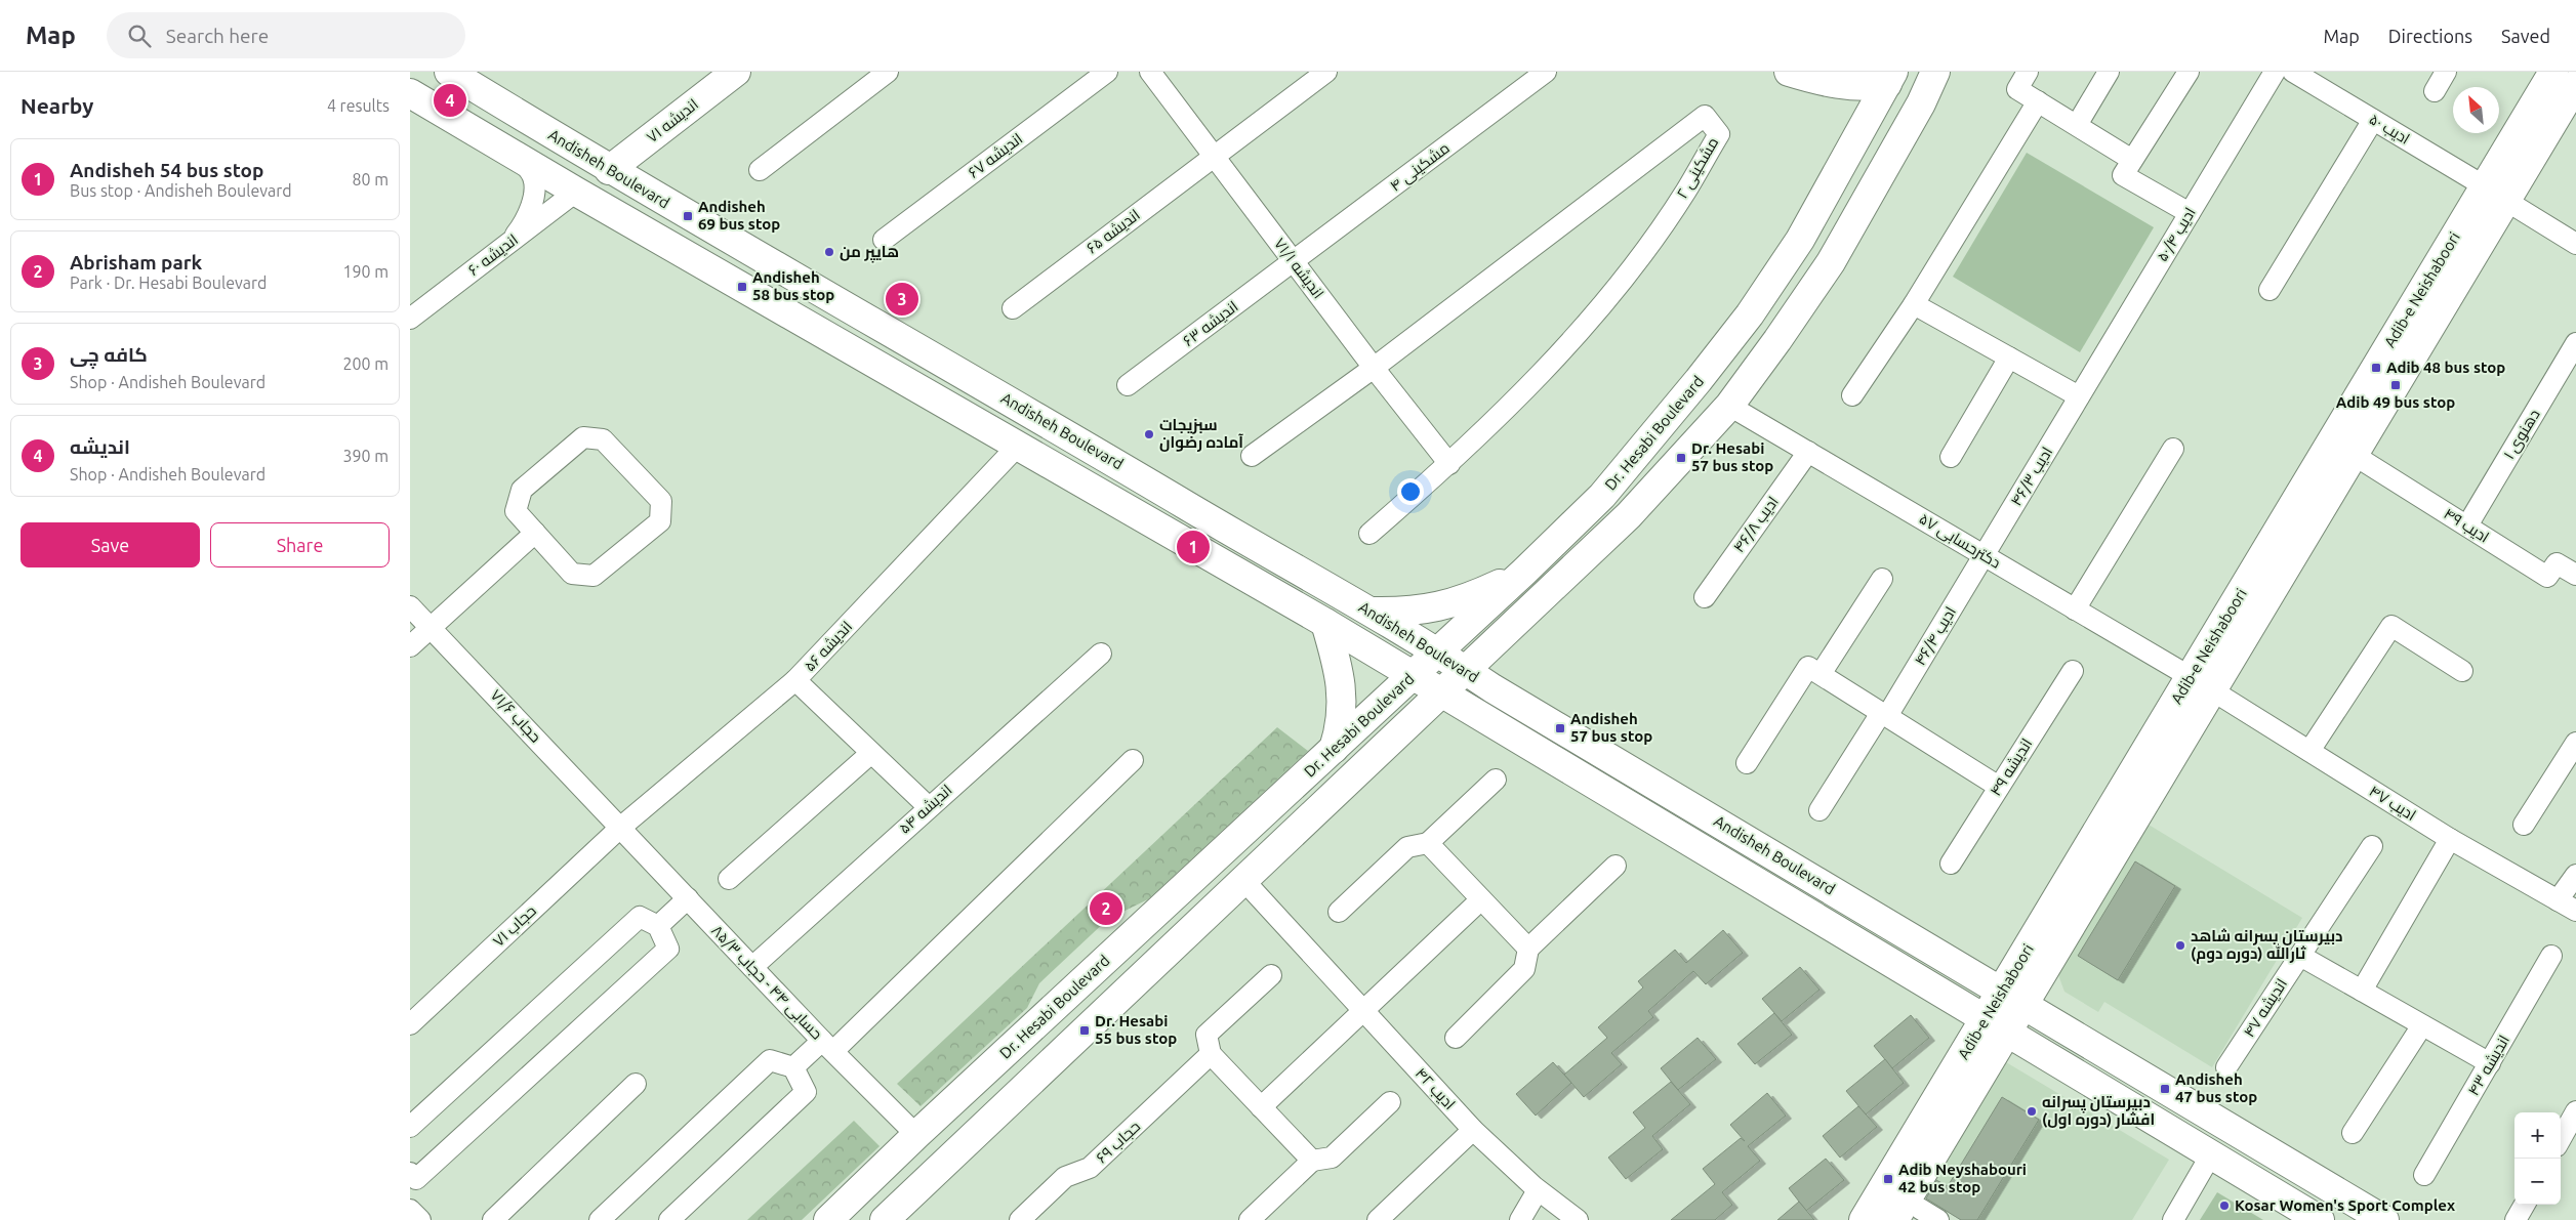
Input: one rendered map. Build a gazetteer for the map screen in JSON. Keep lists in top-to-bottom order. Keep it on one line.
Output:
{"streets":{"main road":["اندیشه ۷۱","Andisheh Boulevard","Adib-e Neishaboori","Dr. Hesabi Boulevard"],"street":["ادیب ۵۰","اندیشه ۶۷","مشکینی ۴","مشکینی ۲","اندیشه ۶۵","ادیب ۵۰/۴","اندیشه ۶۰","اندیشه ۷۱/۱","اندیشه ۶۳","دهنوی ۱","ادیب ۴۶/۳","ادیب ۴۶/۸","ادیب ۴۹","دکترحسابی ۵۷","ادیب ۴۶/۴","اندیشه ۵۶","حجاب ۷۱/۶","اندیشه ۴۹","ادیب ۴۷","اندیشه ۵۴","حجاب ۷۱","حسابی ۴۴ - حجاب ۸۵/۳","اندیشه ۴۷","اندیشه ۴۳","ادیب ۴۲","حجاب ۶۹"]},"crossings":[["اندیشه ۷۱","Andisheh Boulevard"],["ادیب ۵۰","Adib-e Neishaboori"],["مشکینی ۴","اندیشه ۷۱/۱"],["مشکینی ۴","اندیشه ۶۳"],["مشکینی ۲","اندیشه ۷۱/۱"],["Andisheh Boulevard","اندیشه ۶۰"],["Andisheh Boulevard","Adib-e Neishaboori"],["Andisheh Boulevard","Dr. Hesabi Boulevard"],["Andisheh Boulevard","اندیشه ۵۶"],["اندیشه ۶۵","اندیشه ۷۱/۱"],["ادیب ۵۰/۴","ادیب ۴۶/۳"],["اندیشه ۷۱/۱","اندیشه ۶۳"],["Adib-e Neishaboori","ادیب ۴۹"],["Adib-e Neishaboori","دکترحسابی ۵۷"],["Adib-e Neishaboori","ادیب ۴۷"],["Dr. Hesabi Boulevard","حسابی ۴۴ - حجاب ۸۵/۳"],["دهنوی ۱","ادیب ۴۹"],["ادیب ۴۶/۳","دکترحسابی ۵۷"],["ادیب ۴۶/۳","ادیب ۴۶/۴"],["ادیب ۴۶/۸","دکترحسابی ۵۷"],["دکترحسابی ۵۷","ادیب ۴۶/۴"],["دکترحسابی ۵۷","ادیب ۴۷"],["اندیشه ۵۶","حجاب ۷۱/۶"],["اندیشه ۵۶","حجاب ۷۱"],["اندیشه ۵۶","حسابی ۴۴ - حجاب ۸۵/۳"],["حجاب ۷۱/۶","حجاب ۷۱"],["حجاب ۷۱/۶","حسابی ۴۴ - حجاب ۸۵/۳"],["اندیشه ۵۴","حسابی ۴۴ - حجاب ۸۵/۳"],["حجاب ۷۱","حسابی ۴۴ - حجاب ۸۵/۳"]],"places":{"transit":["Andisheh 69 bus stop","Andisheh 58 bus stop","Adib 48 bus stop","Adib 49 bus stop","Dr. Hesabi 57 bus stop","Andisheh 57 bus stop","Dr. Hesabi 55 bus stop","Andisheh 47 bus stop","Adib Neyshabouri 42 bus stop"],"other":["هایپر من","سبزیجات آماده رضوان","دبیرستان پسرانه شاهد ثارالله (دوره دوم)","دبیرستان پسرانه افشار (دوره اول)","Kosar Women's Sport Complex"]},"north":"top left","page":{"header":"Map","search":"Search here","nav":["Map","Directions","Saved"],"heading":["Nearby","4 results"],"pins":["4","3","1","2"],"list":[{"mark":"1","name":"Andisheh 54 bus stop","note":"Bus stop · Andisheh Boulevard","value":"80 m"},{"mark":"2","name":"Abrisham park","note":"Park · Dr. Hesabi Boulevard","value":"190 m"},{"mark":"3","name":"کافه چی","note":"Shop · Andisheh Boulevard","value":"200 m"},{"mark":"4","name":"اندیشه","note":"Shop · Andisheh Boulevard","value":"390 m"}],"buttons":["Save","Share"],"map_buttons":["+","−"]}}
